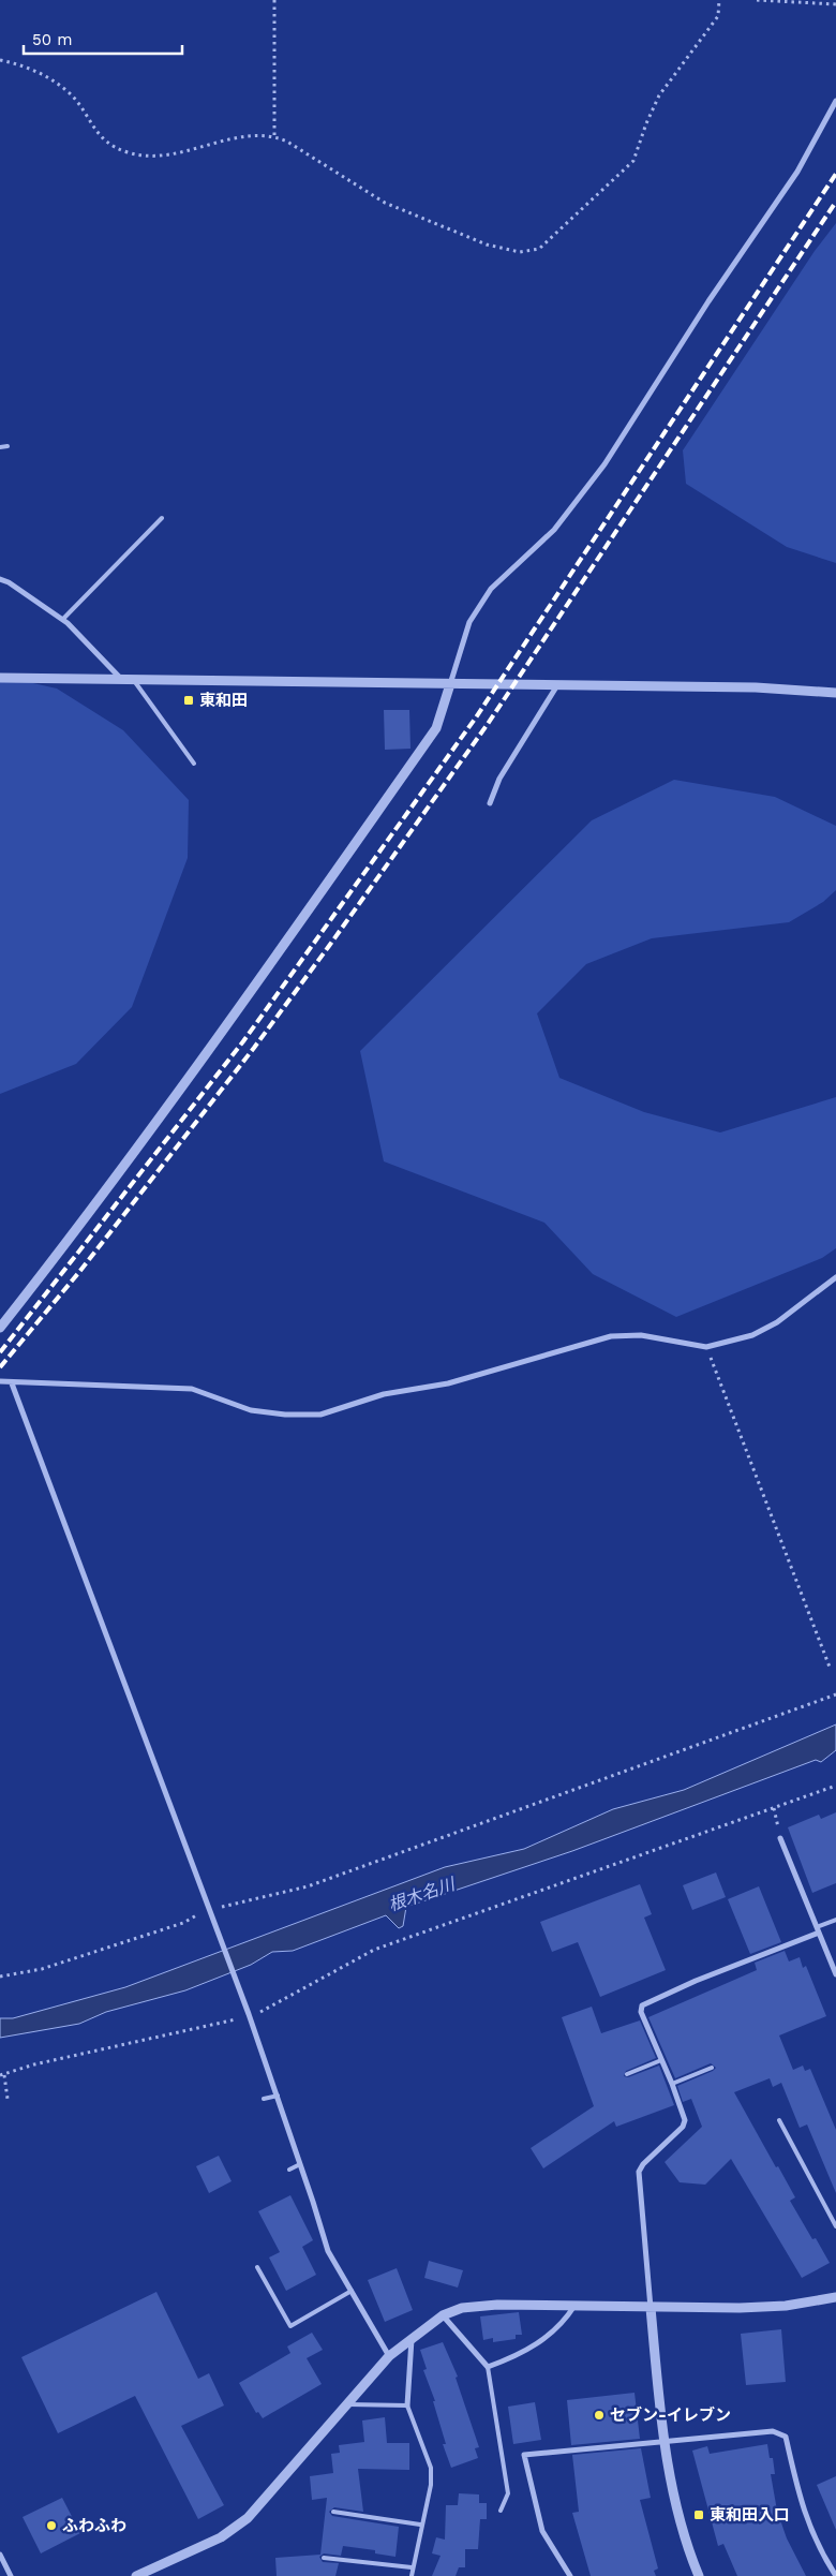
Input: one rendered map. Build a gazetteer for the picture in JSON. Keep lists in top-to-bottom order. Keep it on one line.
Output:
{"water":["根木名川"],"places":{"transit":["東和田","東和田入口"],"other":["セブン-イレブン","ふわふわ"]},"scale_bar":"50 m"}
